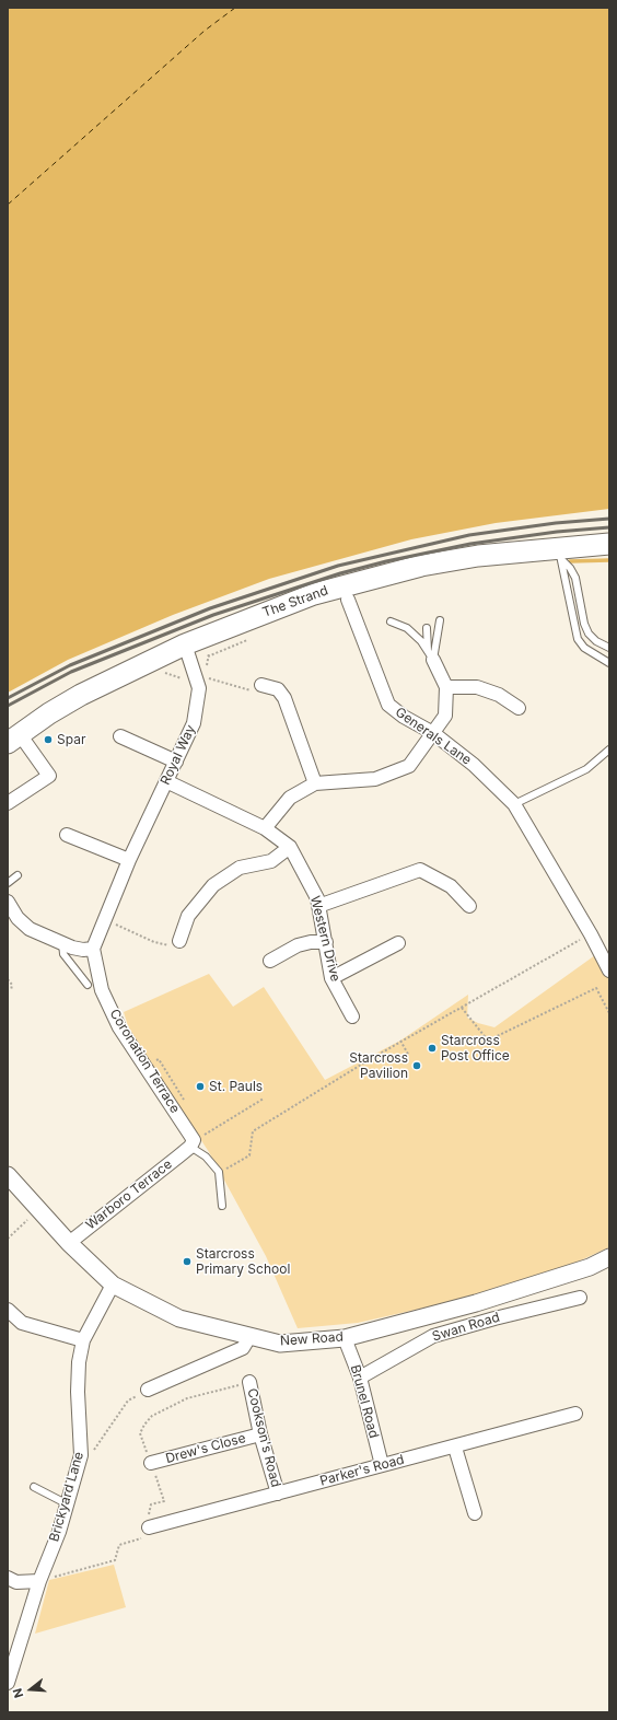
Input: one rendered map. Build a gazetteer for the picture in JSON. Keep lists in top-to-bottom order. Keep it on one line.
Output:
{"streets":{"main road":["The Strand"],"street":["Generals Lane","Royal Way","Western Drive","Coronation Terrace","Warboro Terrace","Swan Road","New Road","Brunel Road","Cookson's Road","Drew's Close","Parker's Road","Brickyard Lane"]},"crossings":[["The Strand","Royal Way"],["Royal Way","Western Drive"],["Royal Way","Coronation Terrace"],["Coronation Terrace","Warboro Terrace"],["Warboro Terrace","New Road"],["Swan Road","Brunel Road"],["New Road","Brunel Road"],["New Road","Brickyard Lane"],["Brunel Road","Parker's Road"],["Cookson's Road","Drew's Close"],["Cookson's Road","Parker's Road"]],"places":["Spar","Starcross Post Office","Starcross Pavilion","St. Pauls","Starcross Primary School"],"north":"left"}
